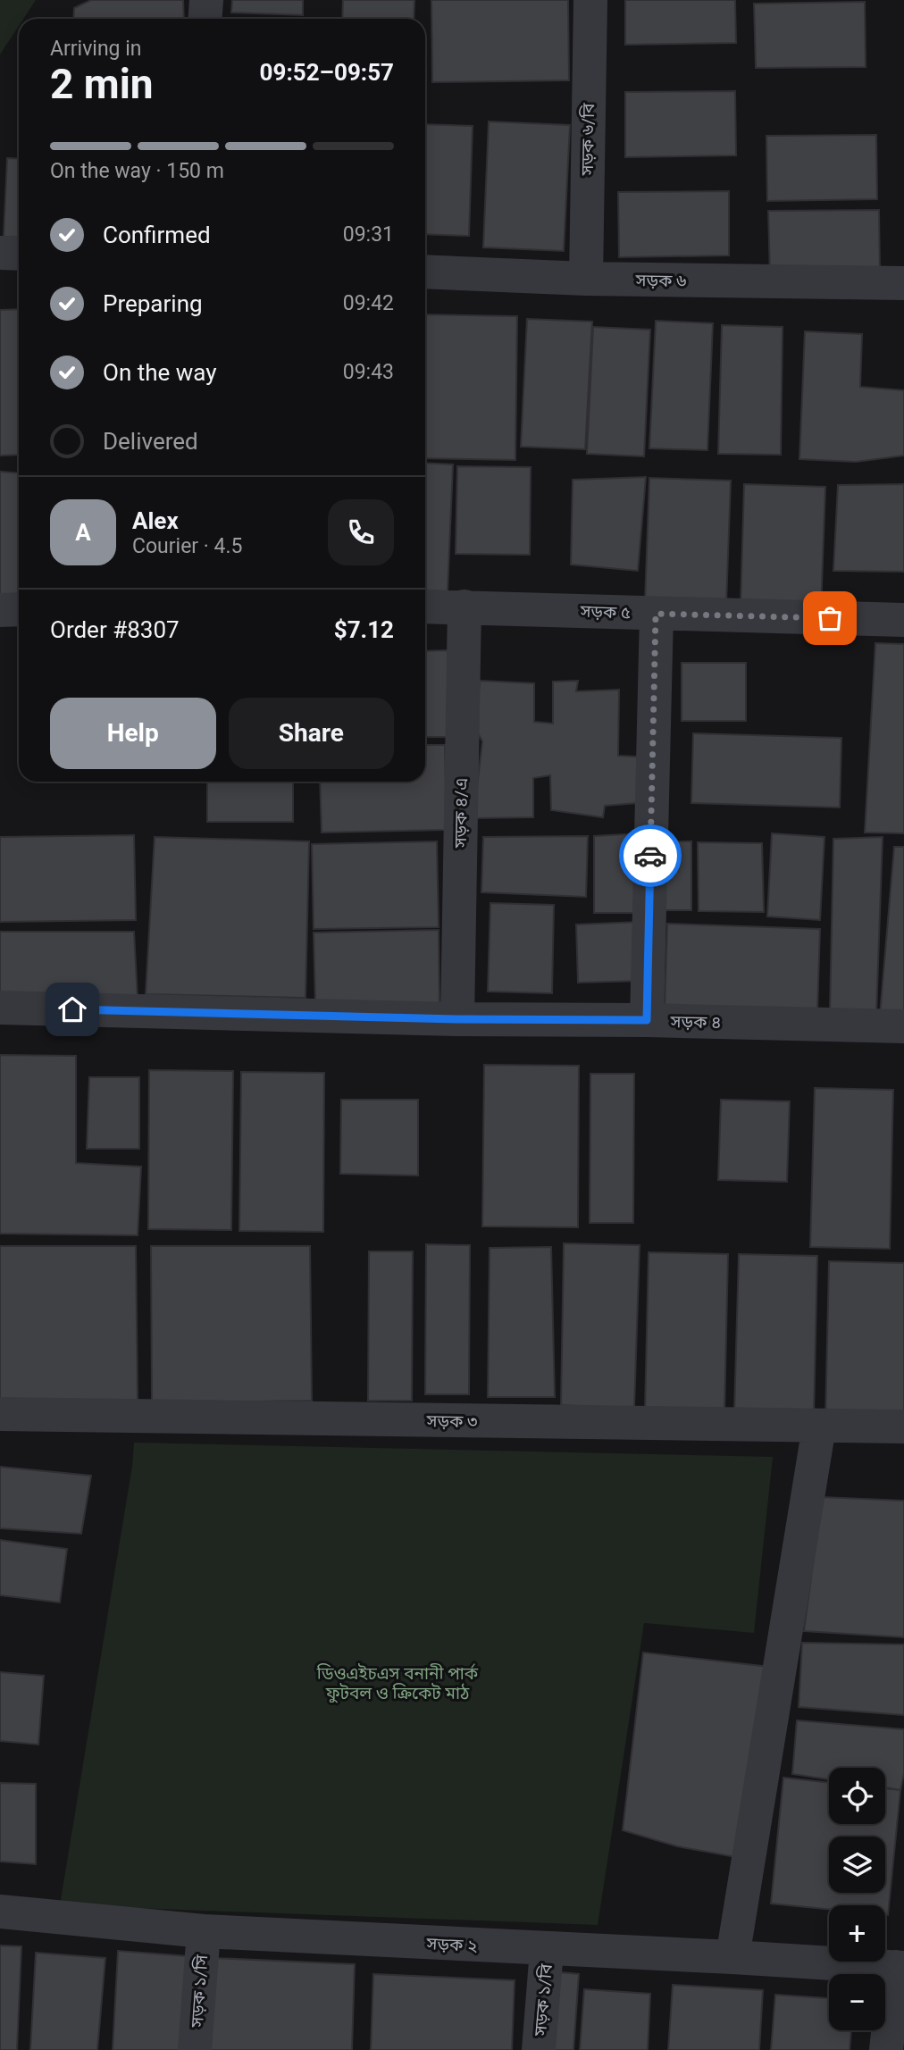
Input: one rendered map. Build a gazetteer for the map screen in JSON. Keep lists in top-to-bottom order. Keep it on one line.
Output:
{"streets":{"street":["সড়ক ৬/বি","সড়ক ৬","সড়ক ৫","সড়ক ৪/এ","সড়ক ৪","সড়ক ৩","সড়ক ২","সড়ক ১/সি","সড়ক ১/বি"]},"crossings":[["সড়ক ৬/বি","সড়ক ৬"],["সড়ক ৫","সড়ক ৪/এ"],["সড়ক ৪/এ","সড়ক ৪"],["সড়ক ২","সড়ক ১/সি"],["সড়ক ২","সড়ক ১/বি"]],"parks":["ডিওএইচএস বনানী পার্ক ফুটবল ও ক্রিকেট মাঠ"],"page":{"heading":["2 min","Arriving in","09:52–09:57"],"panel":["Alex","Courier · 4.5","Order #8307","$7.12"],"bar":"On the way · 150 m","list":[["Confirmed","09:31"],["Preparing","09:42"],["On the way","09:43"],"Delivered"],"round":"A","buttons":["Help","Share"],"map_buttons":["+","−"]}}
